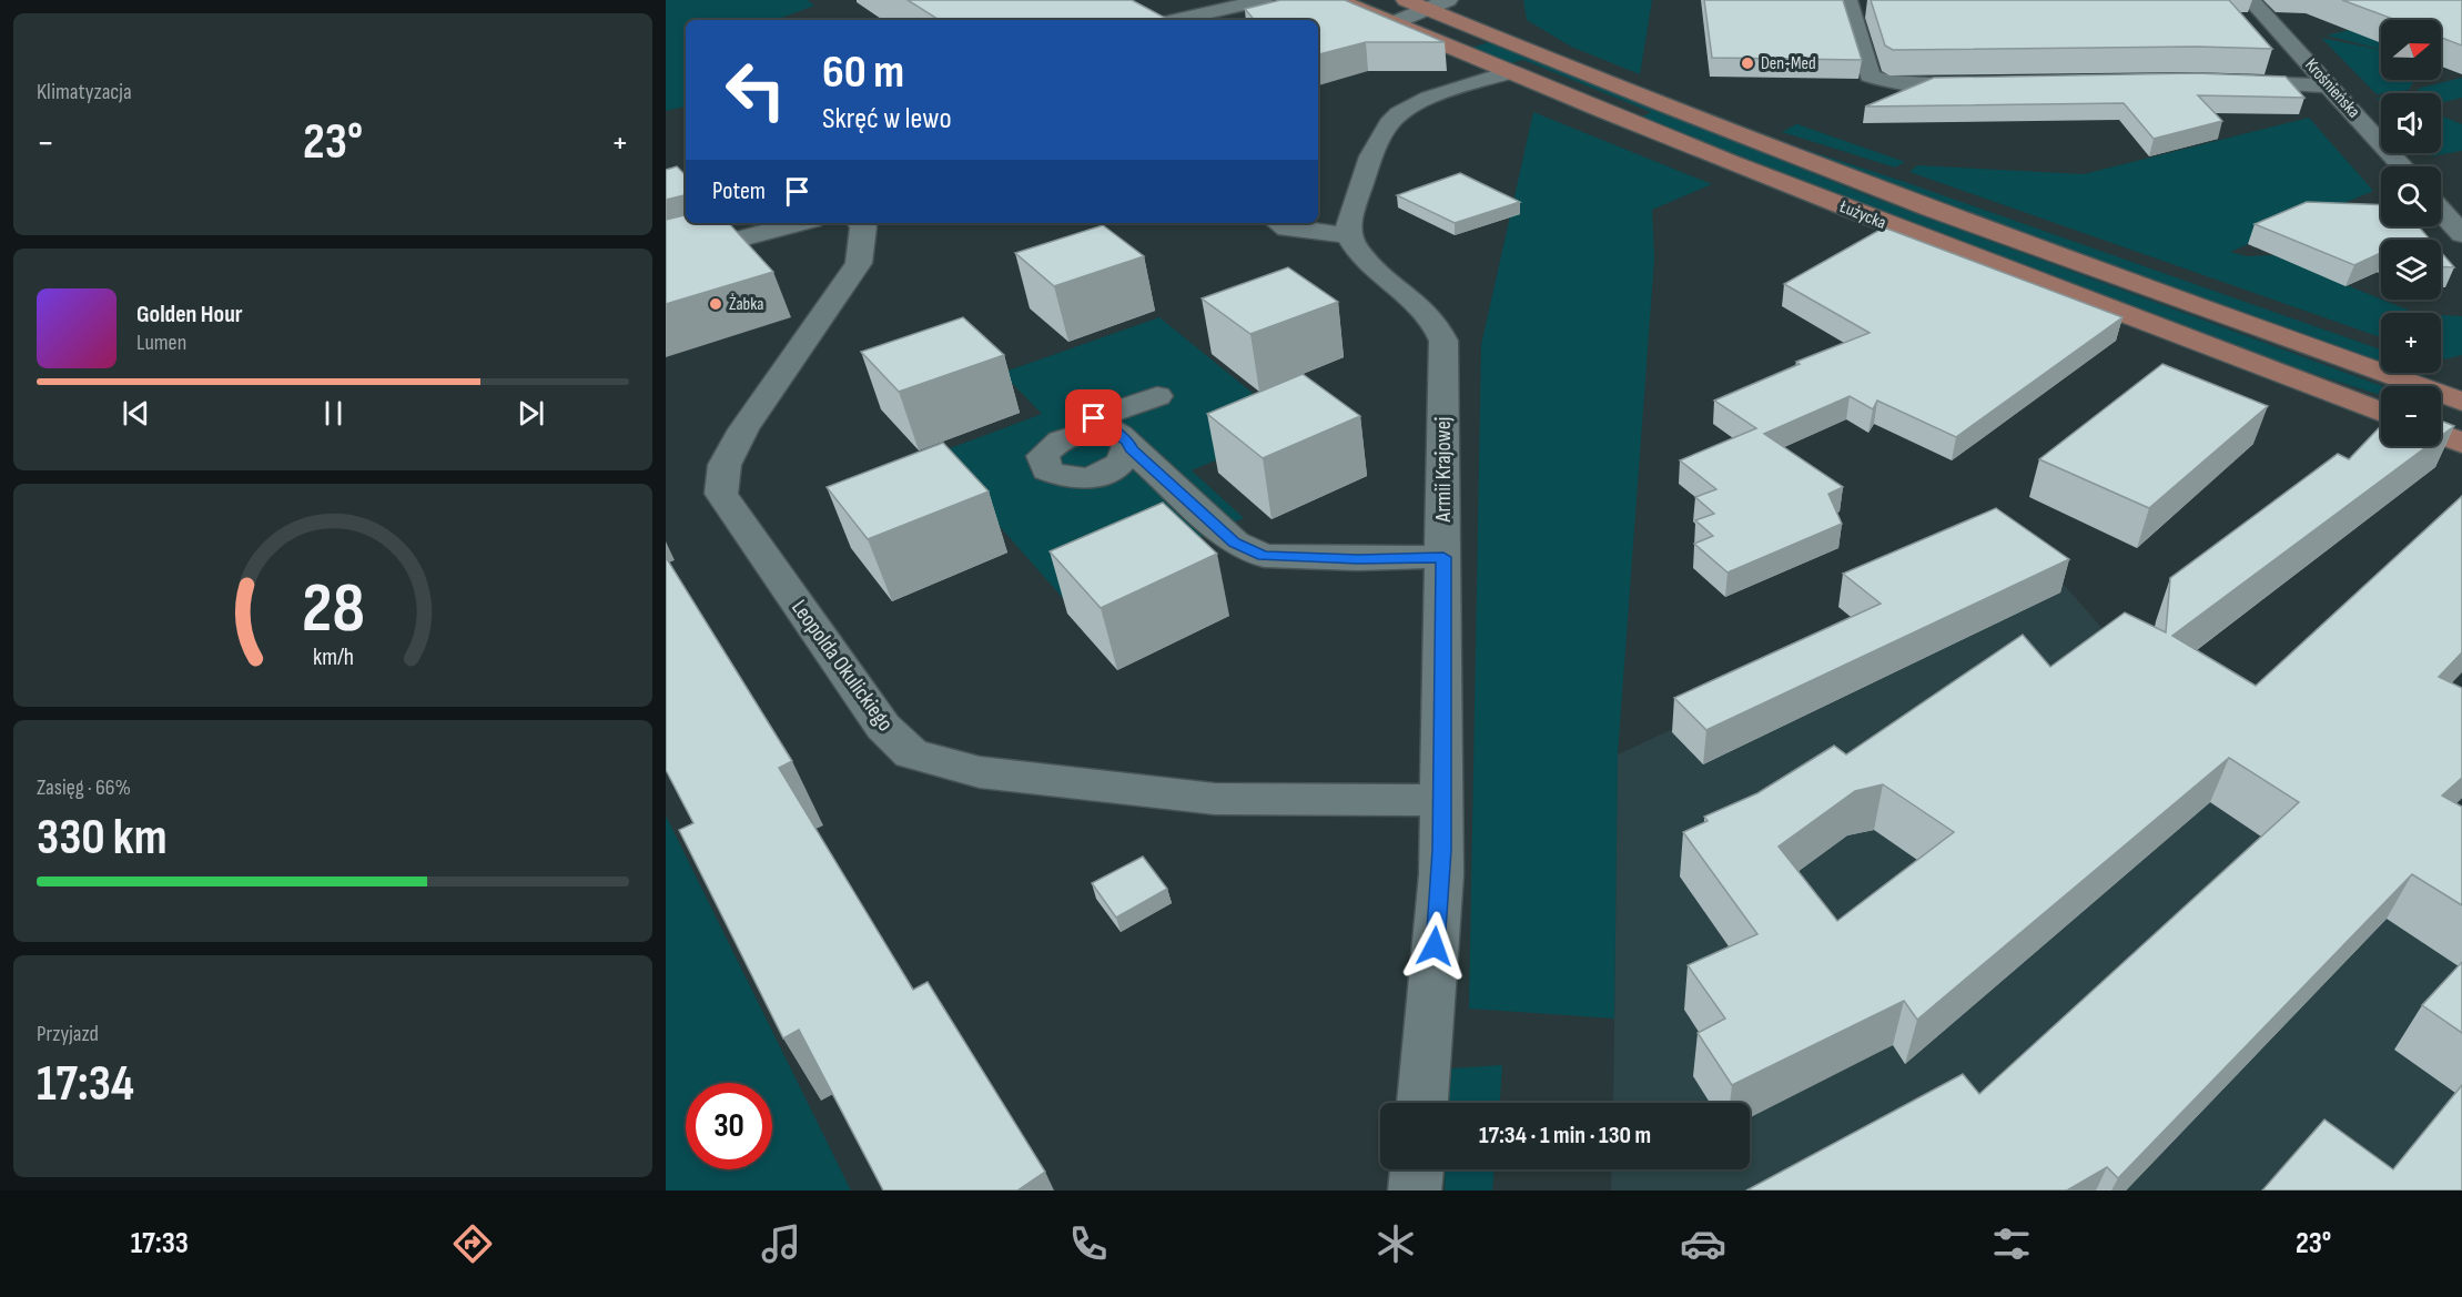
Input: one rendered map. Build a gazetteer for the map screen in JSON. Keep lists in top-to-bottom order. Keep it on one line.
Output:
{"streets":{"main road":["Łużycka"],"street":["Krośnieńska","Armii Krajowej","Leopolda Okulickiego"]},"crossings":[["Armii Krajowej","Leopolda Okulickiego"]],"places":["Den-Med","Żabka"],"north":"right","page":{"tile":["Klimatyzacja",["Zasięg · 66%","330 km"],["Przyjazd","17:34"]],"map_buttons":["+","−"],"turn":["60 m","Skręć w lewo"],"heat":["−","23°","+"],"then":"Potem","song":["Golden Hour","Lumen"],"limit":"30","trip":"17:34 · 1 min · 130 m","tabs":["17:33","23°"],"gauge":["28","km/h"]}}
